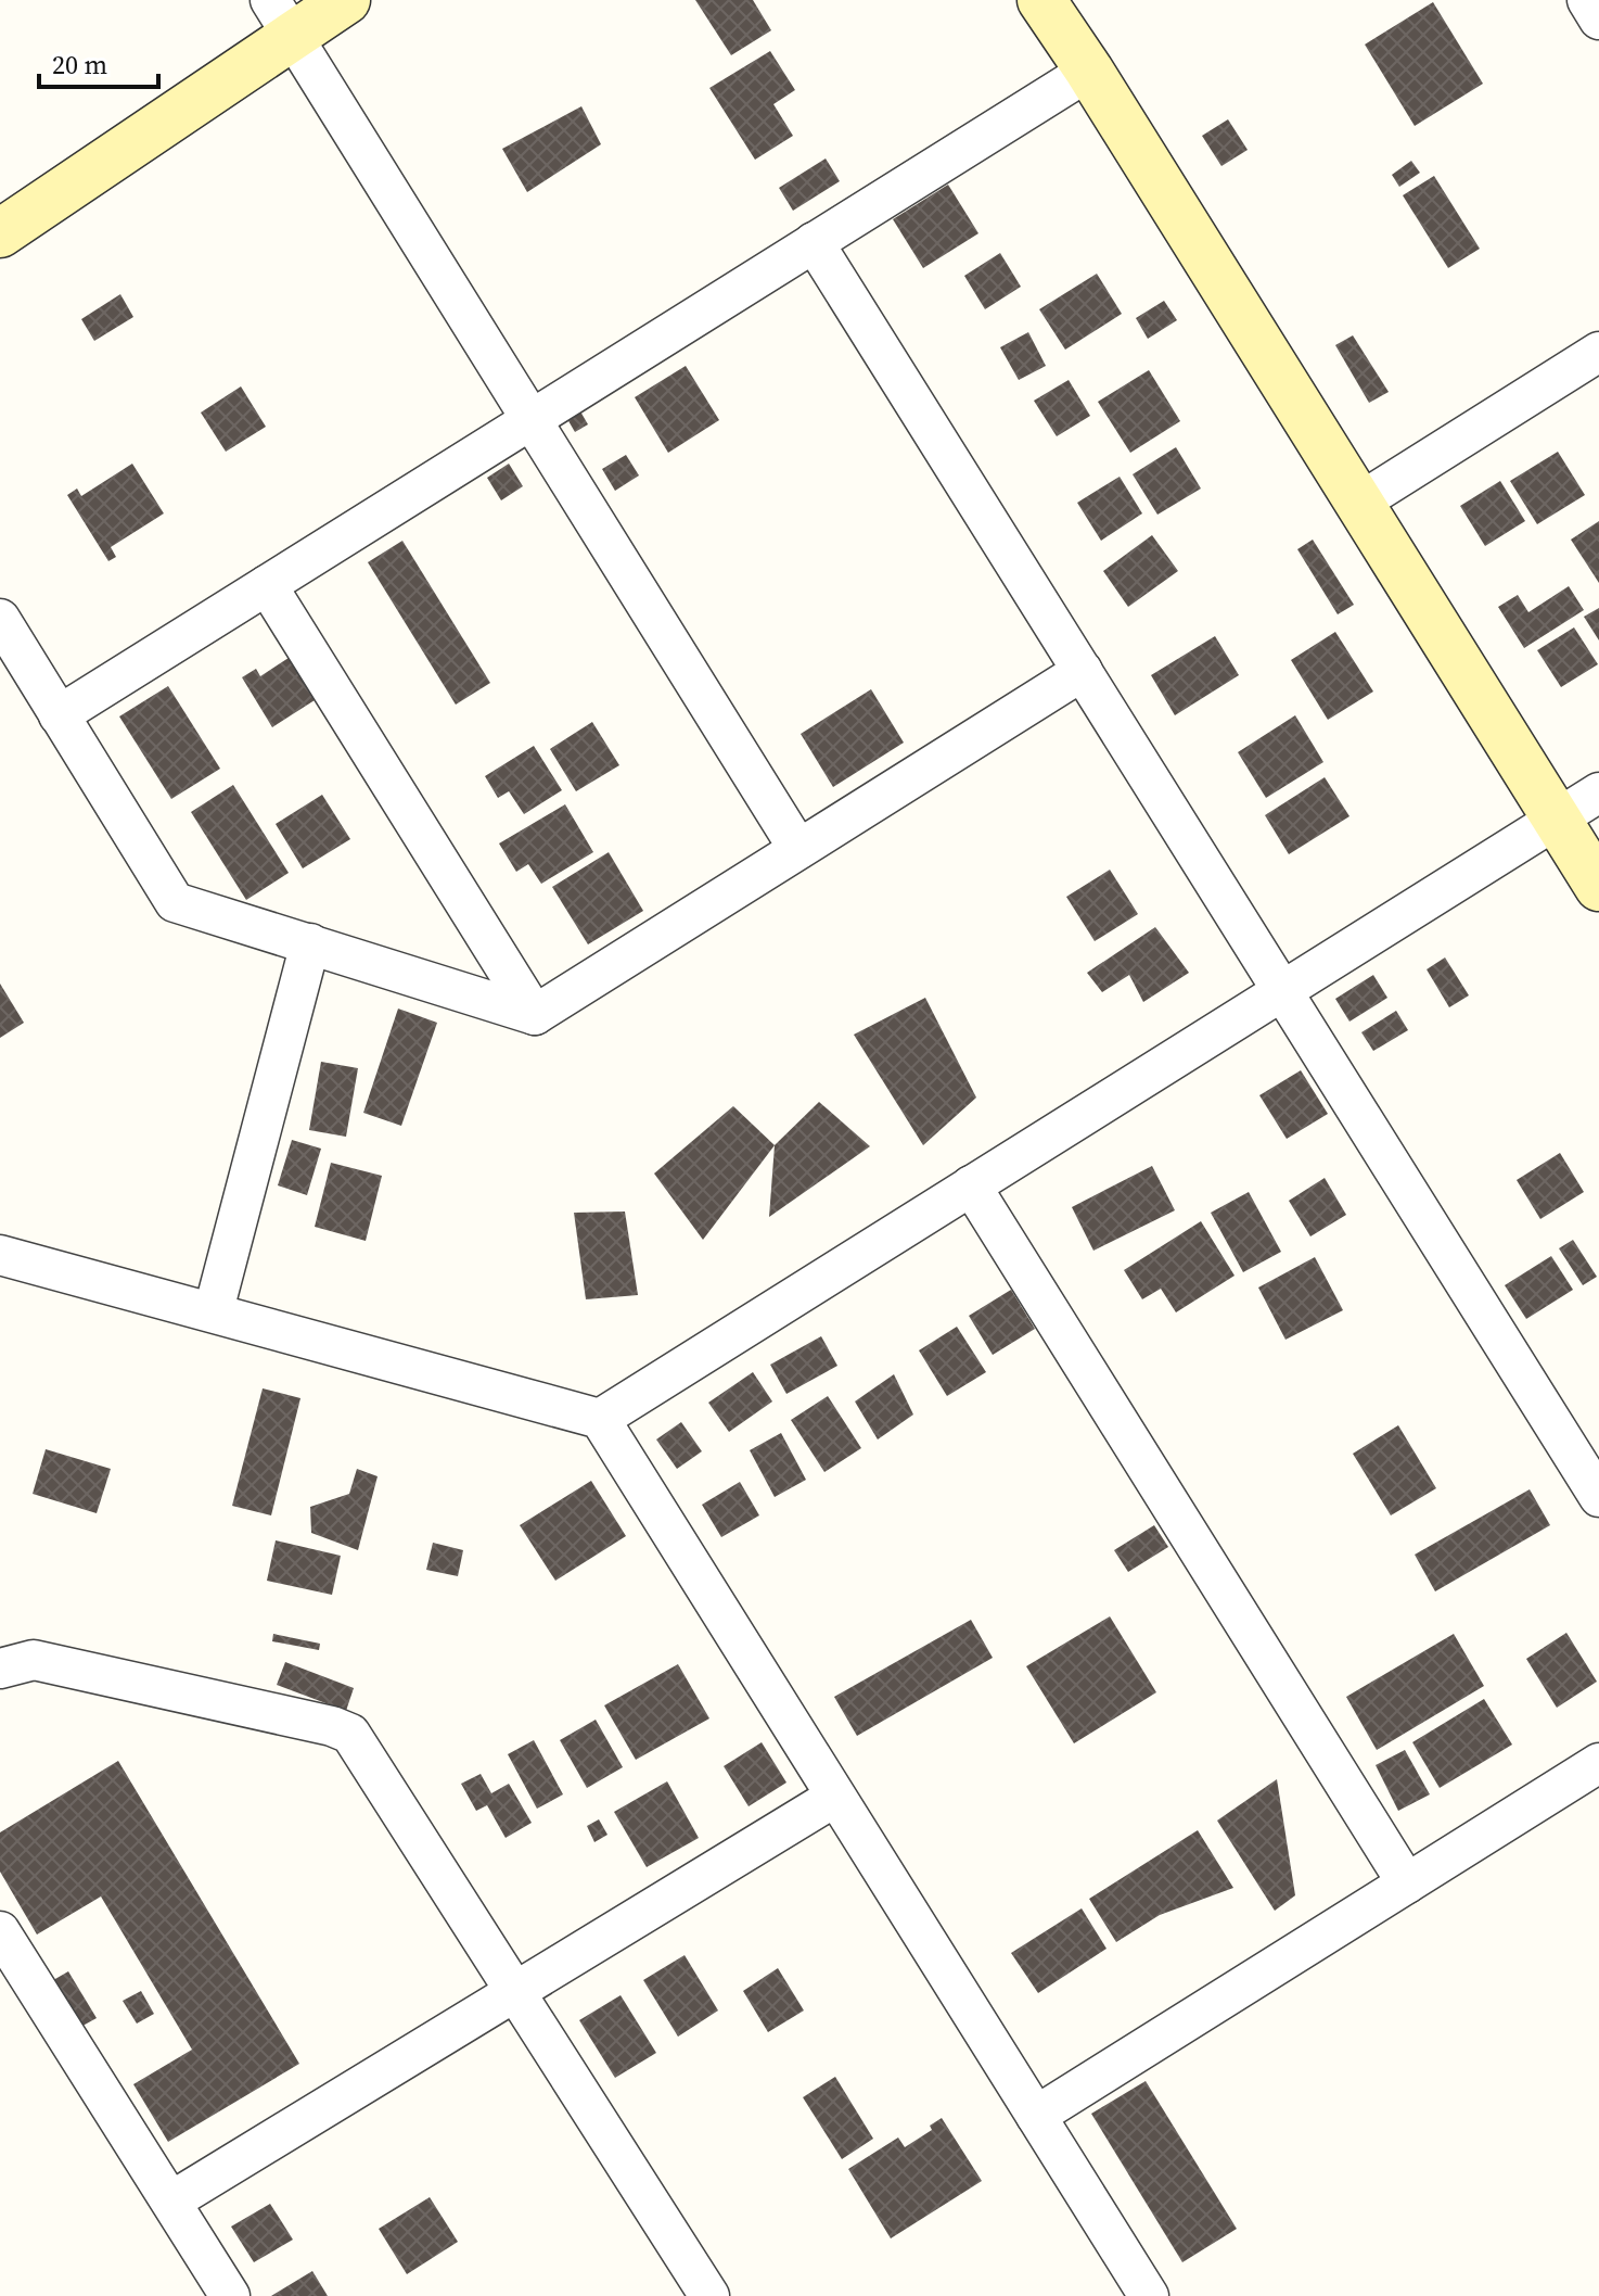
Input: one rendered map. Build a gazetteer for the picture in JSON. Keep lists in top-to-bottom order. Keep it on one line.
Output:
{"scale_bar":"20 m"}
